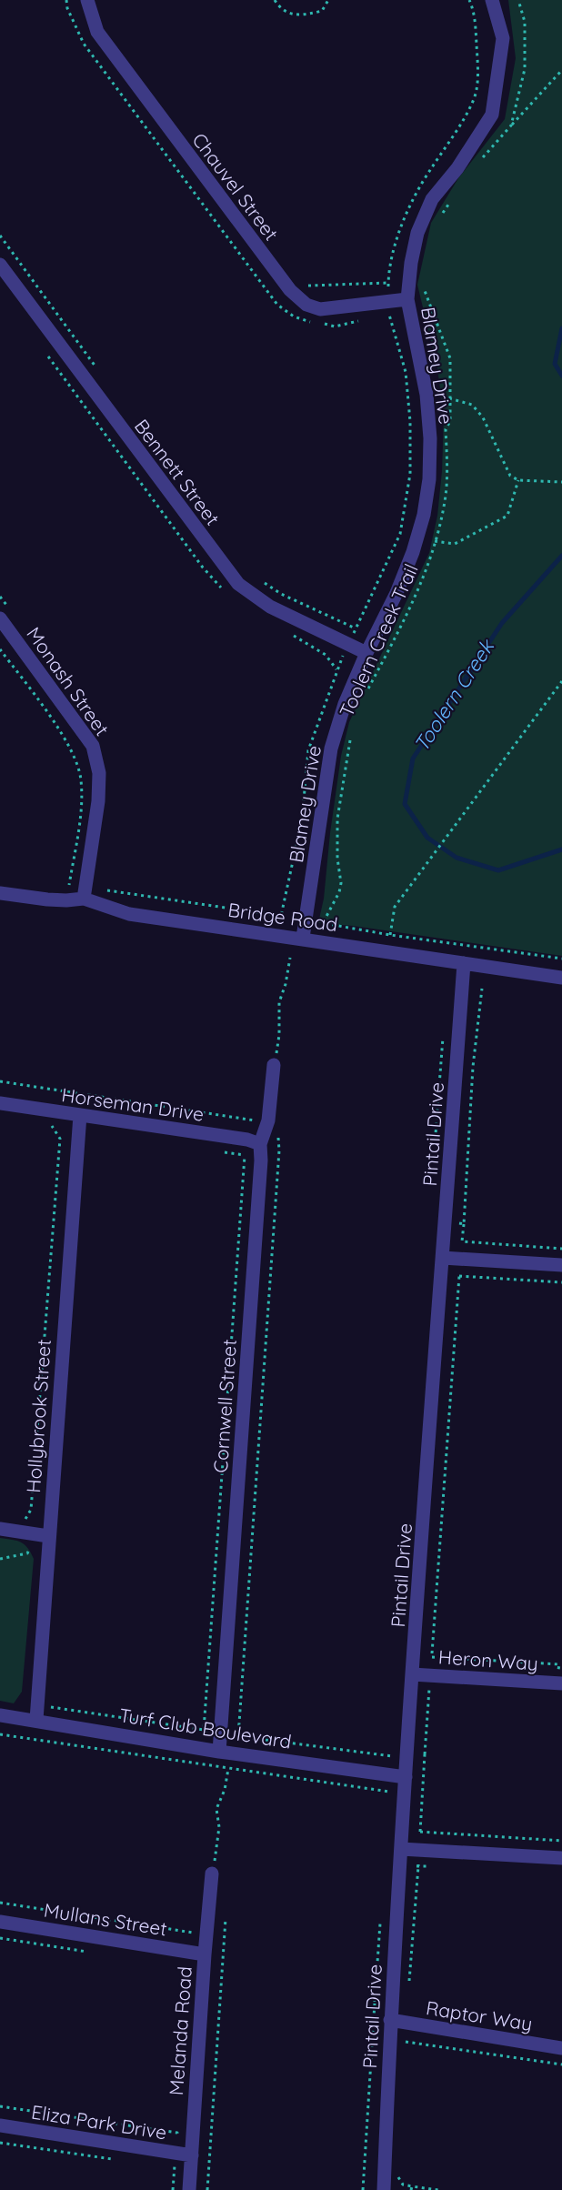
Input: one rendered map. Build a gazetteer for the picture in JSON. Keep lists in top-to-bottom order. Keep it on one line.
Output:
{"streets":{"street":["Chauvel Street","Blamey Drive","Bennett Street","Monash Street","Bridge Road","Horseman Drive","Pintail Drive","Cornwell Street","Hollybrook Street","Heron Way","Turf Club Boulevard","Mullans Street","Raptor Way","Melanda Road","Eliza Park Drive"],"path":["Toolern Creek Trail"]},"crossings":[["Chauvel Street","Blamey Drive"],["Blamey Drive","Bennett Street"],["Blamey Drive","Bridge Road"],["Monash Street","Bridge Road"],["Bridge Road","Pintail Drive"],["Horseman Drive","Cornwell Street"],["Horseman Drive","Hollybrook Street"],["Pintail Drive","Heron Way"],["Pintail Drive","Turf Club Boulevard"],["Pintail Drive","Raptor Way"],["Cornwell Street","Turf Club Boulevard"],["Hollybrook Street","Turf Club Boulevard"],["Mullans Street","Melanda Road"],["Melanda Road","Eliza Park Drive"]],"water":["Toolern Creek"]}
